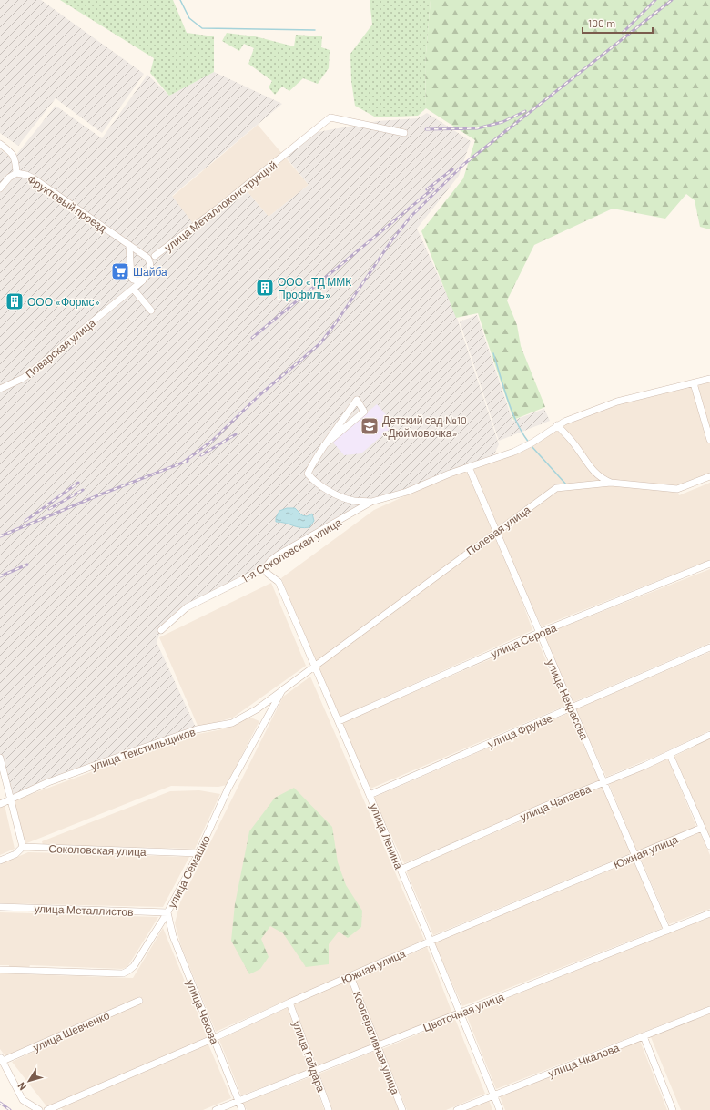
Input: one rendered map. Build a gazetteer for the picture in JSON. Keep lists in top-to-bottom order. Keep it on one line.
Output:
{"streets":{"street":["Фруктовый проезд","улица Металлоконструкций","Поварская улица","Полевая улица","1-я Соколовская улица","улица Серова","улица Некрасова","улица Фрунзе","улица Текстильщиков","улица Чапаева","улица Ленина","Соколовская улица","Южная улица","улица Семашко","улица Металлистов","улица Чехова","Цветочная улица","улица Шевченко","Кооперативная улица","улица Гайдара","улица Чкалова"]},"crossings":[["Фруктовый проезд","Поварская улица"],["Полевая улица","улица Некрасова"],["Полевая улица","улица Ленина"],["Полевая улица","улица Семашко"],["1-я Соколовская улица","улица Некрасова"],["1-я Соколовская улица","улица Ленина"],["улица Серова","улица Некрасова"],["улица Серова","улица Ленина"],["улица Некрасова","улица Фрунзе"],["улица Некрасова","улица Чапаева"],["улица Некрасова","Южная улица"],["улица Некрасова","Цветочная улица"],["улица Фрунзе","улица Ленина"],["улица Текстильщиков","улица Семашко"],["улица Чапаева","улица Ленина"],["улица Ленина","Южная улица"],["улица Ленина","улица Семашко"],["улица Ленина","Цветочная улица"],["улица Ленина","улица Чкалова"],["Соколовская улица","улица Семашко"],["Южная улица","улица Чехова"],["Южная улица","Кооперативная улица"],["Южная улица","улица Гайдара"],["улица Семашко","улица Металлистов"],["улица Семашко","улица Чехова"],["улица Металлистов","улица Чехова"],["улица Чехова","Цветочная улица"],["Цветочная улица","Кооперативная улица"],["Цветочная улица","улица Гайдара"]],"places":{"supermarket":["Шайба"],"building":["ООО «ТД ММК Профиль»","ООО «Формс»"],"school or university":["Детский сад №10 «Дюймовочка»"]},"scale_bar":"100 m","north":"bottom left"}
